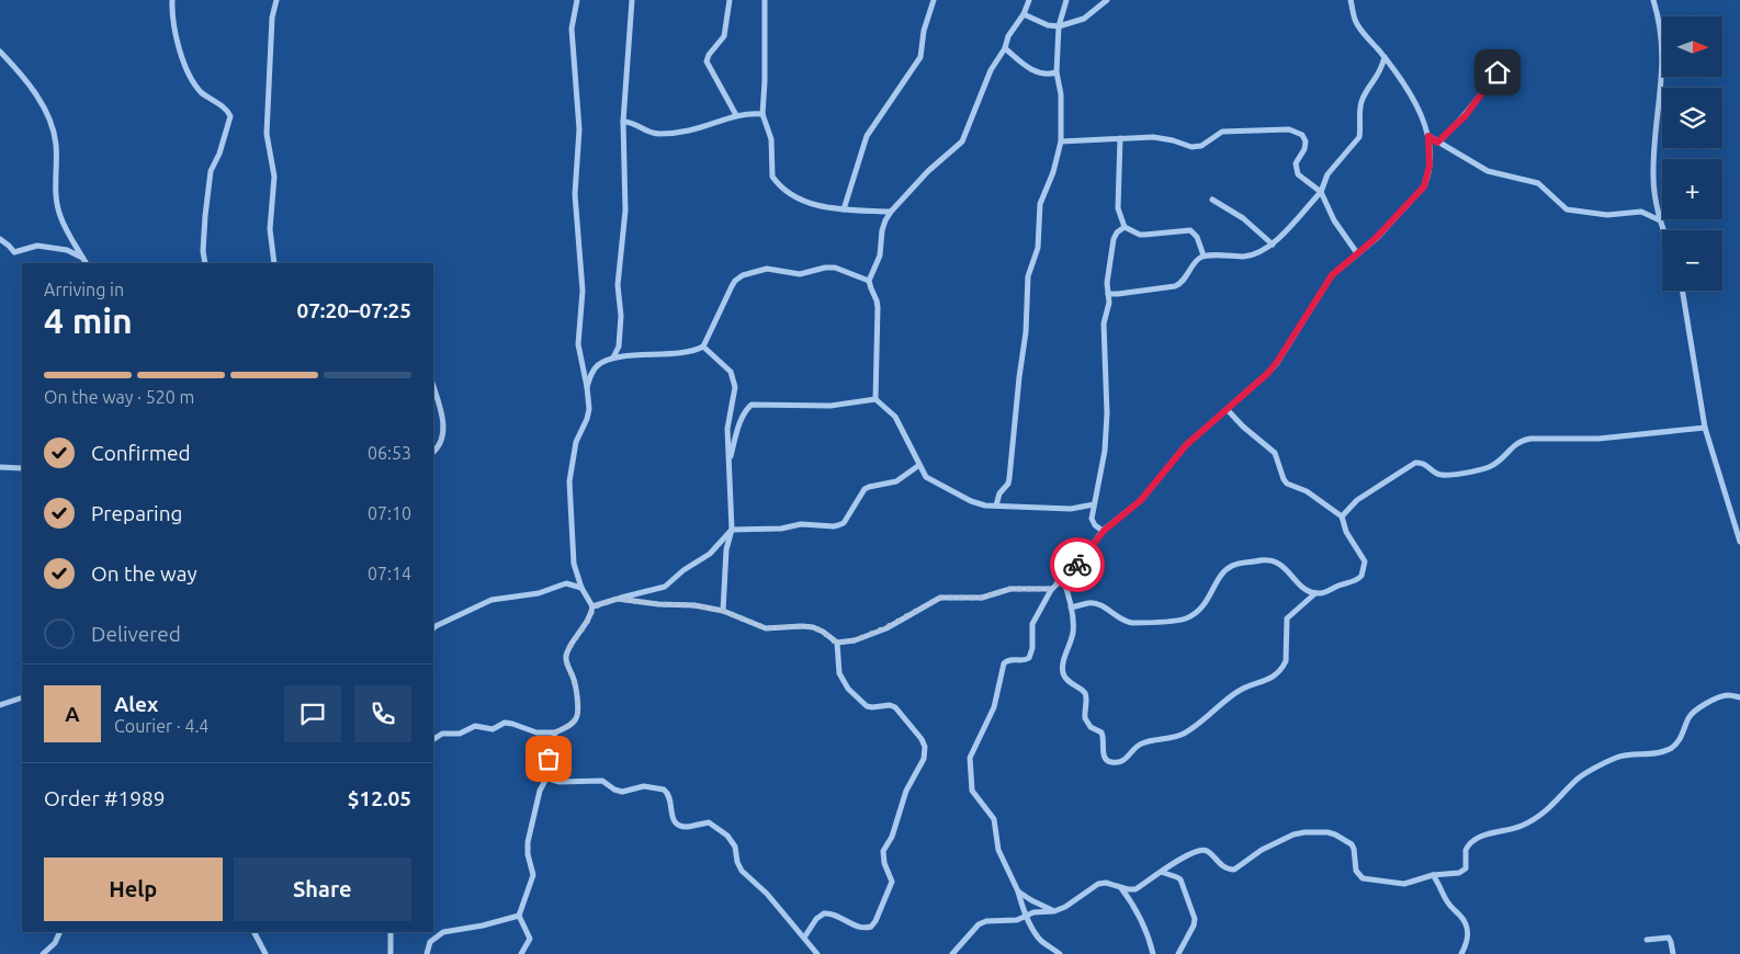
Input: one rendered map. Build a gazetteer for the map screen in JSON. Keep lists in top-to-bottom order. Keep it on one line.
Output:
{"north":"right","page":{"map_buttons":["+","−"],"heading":["4 min","Arriving in","07:20–07:25"],"panel":["Alex","Courier · 4.4","Order #1989","$12.05"],"bar":"On the way · 520 m","list":[["Confirmed","06:53"],["Preparing","07:10"],["On the way","07:14"],"Delivered"],"round":"A","buttons":["Help","Share"]}}
